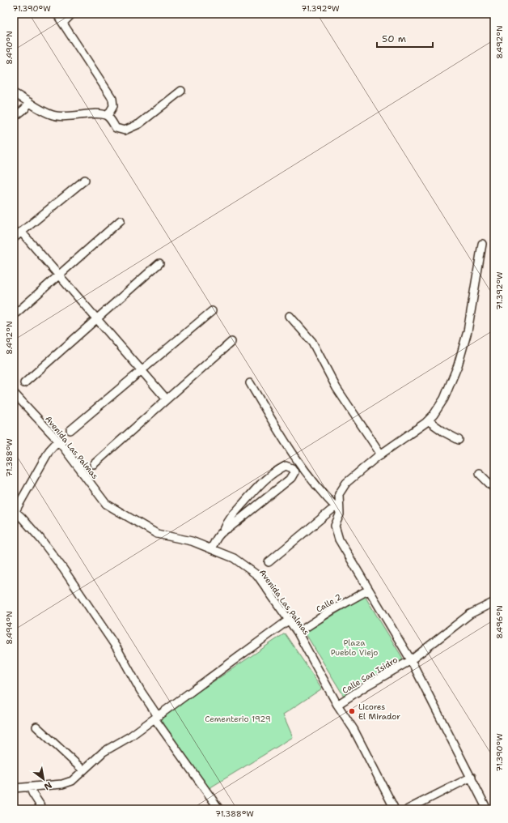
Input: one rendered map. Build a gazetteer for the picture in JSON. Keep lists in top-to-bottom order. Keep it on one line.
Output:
{"streets":{"street":["Avenida Las Palmas","Calle 2","Calle San Isidro"]},"crossings":[["Avenida Las Palmas","Calle 2"],["Avenida Las Palmas","Calle San Isidro"]],"parks":["Plaza Pueblo Viejo","Cementerio 1929"],"places":["Licores El Mirador"],"scale_bar":"50 m","north":"bottom right","coordinates":["71.390°W","71.392°W","8.492°N","8.490°N","71.388°W","8.496°N","8.494°N"]}
